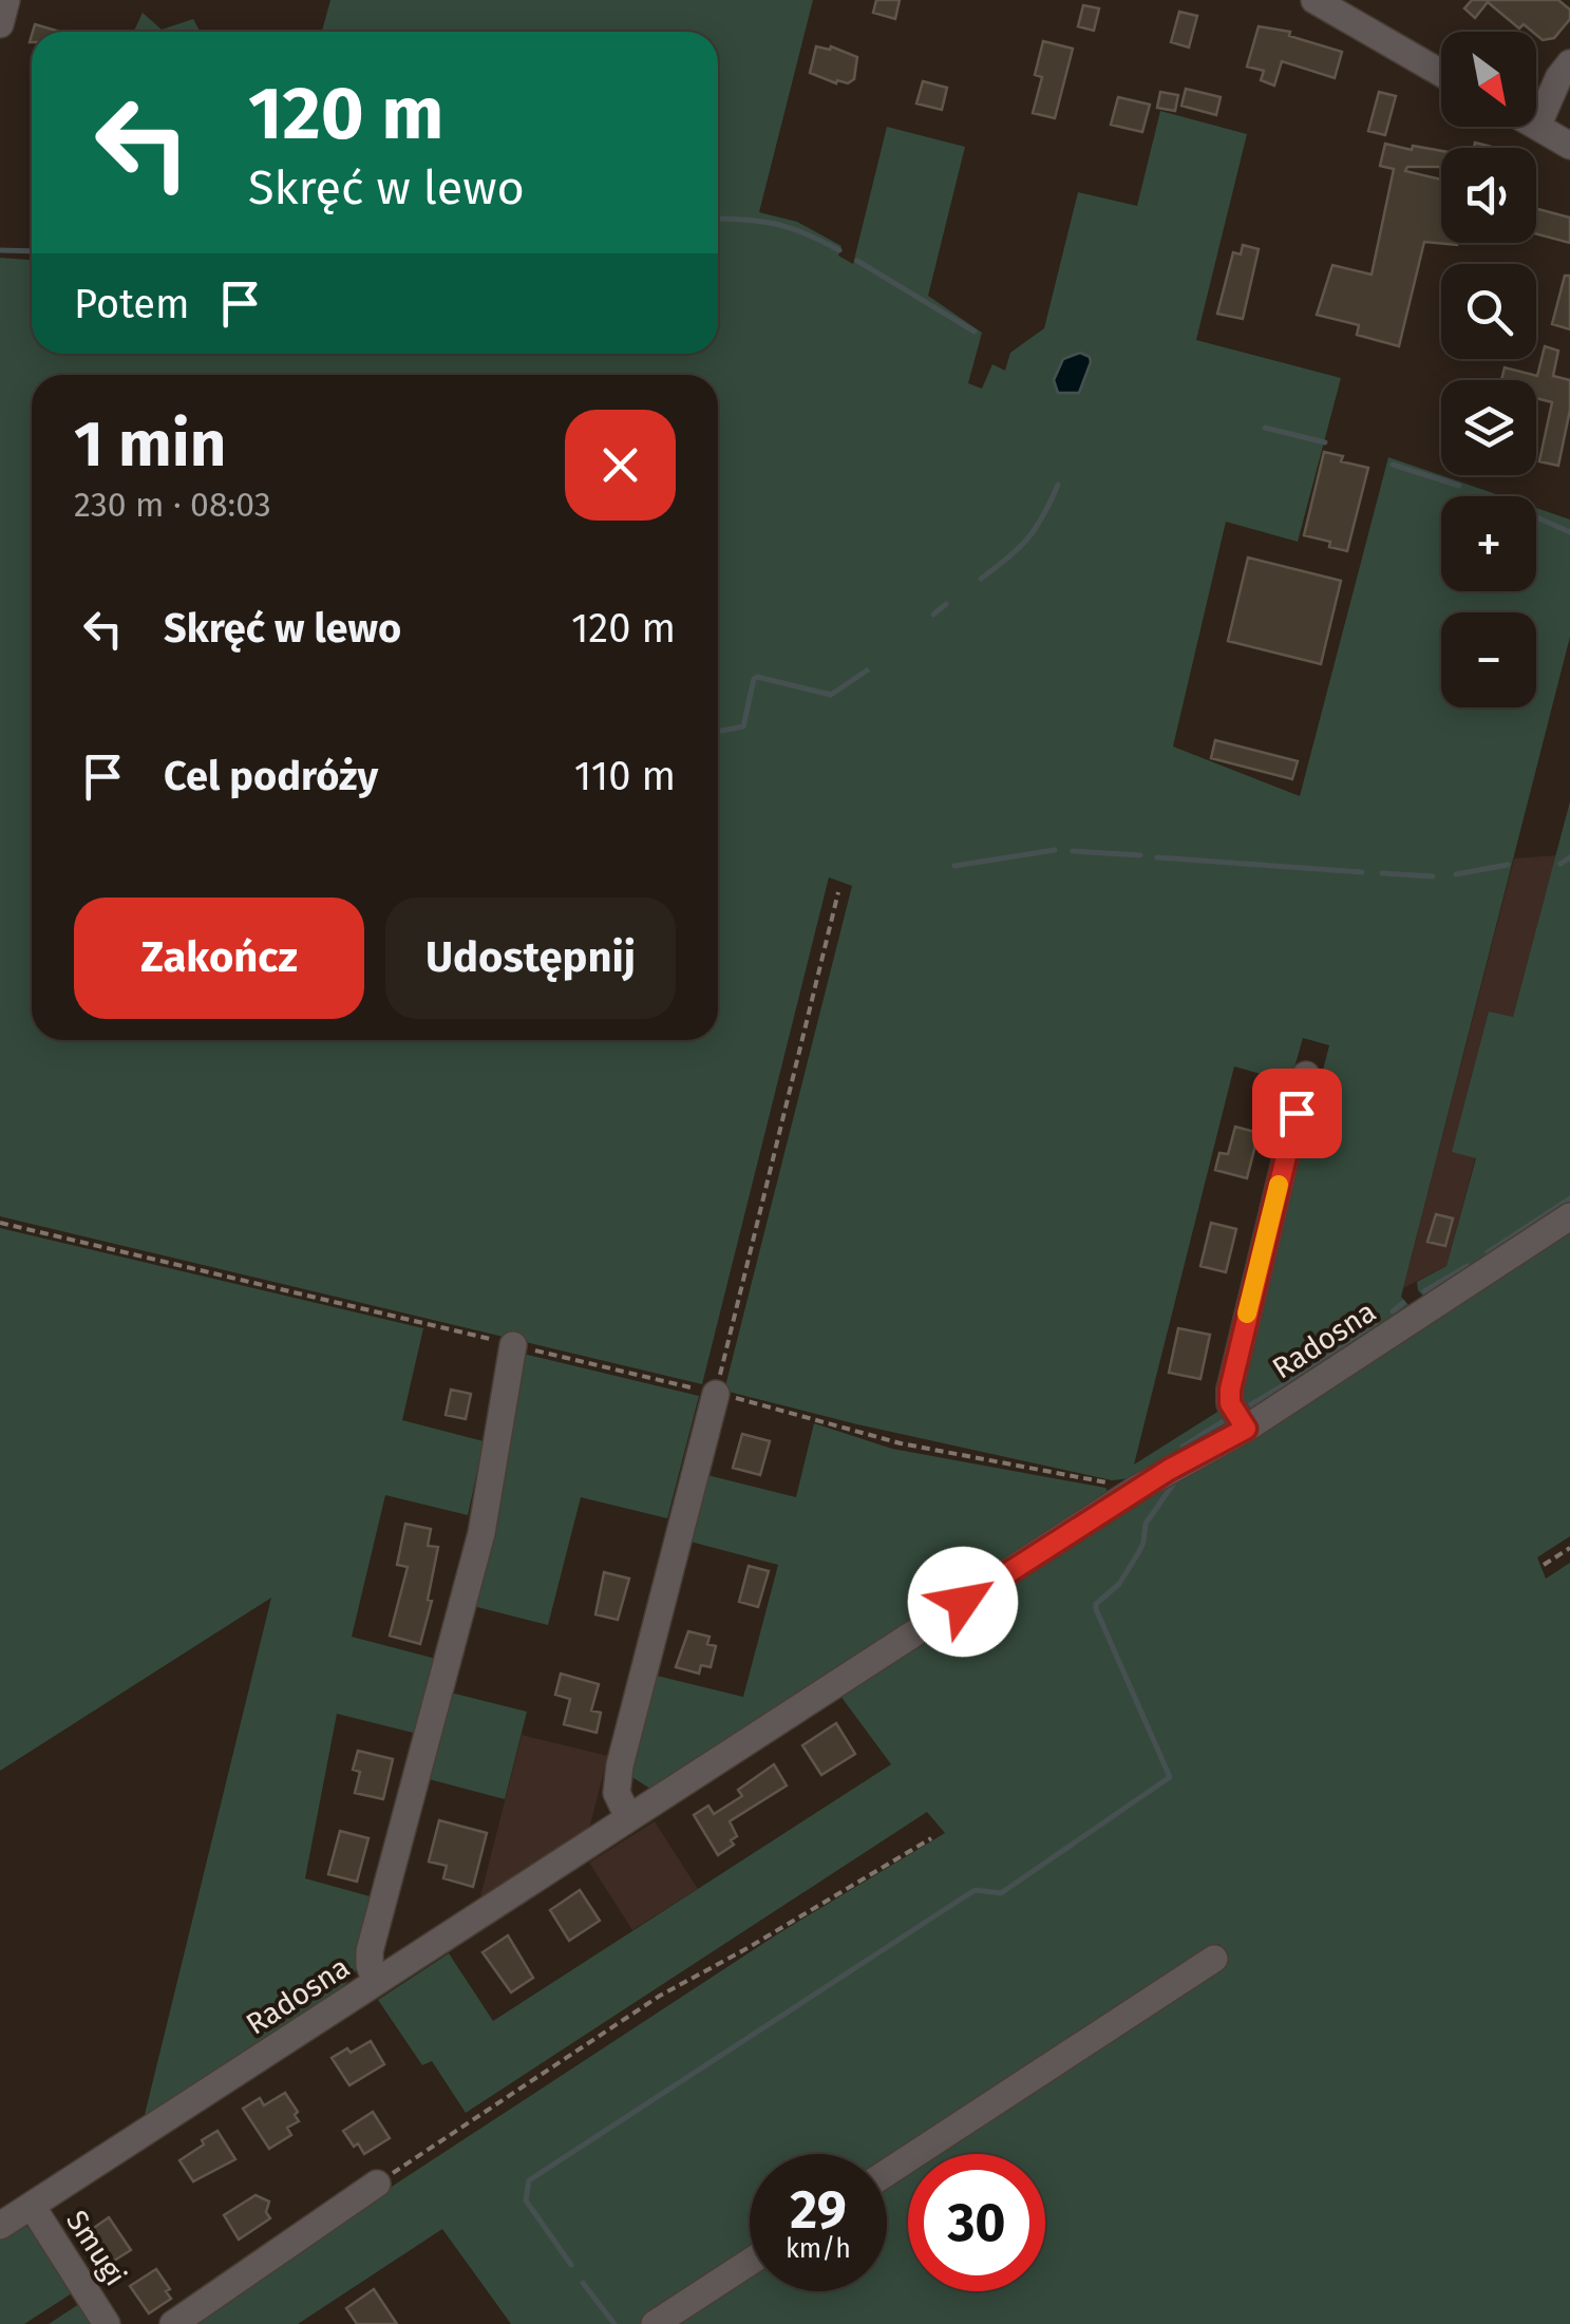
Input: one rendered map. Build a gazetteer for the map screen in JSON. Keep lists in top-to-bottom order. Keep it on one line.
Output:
{"streets":{"street":["Radosna","Smugi"]},"crossings":[["Radosna","Smugi"]],"north":"bottom right","page":{"map_buttons":["+","−"],"turn":["120 m","Skręć w lewo"],"then":"Potem","heading":["1 min","230 m · 08:03"],"list":[{"name":"Skręć w lewo","value":"120 m"},{"name":"Cel podróży","value":"110 m"}],"buttons":["Zakończ","Udostępnij"],"speed":"29 km/h","limit":"30"}}
